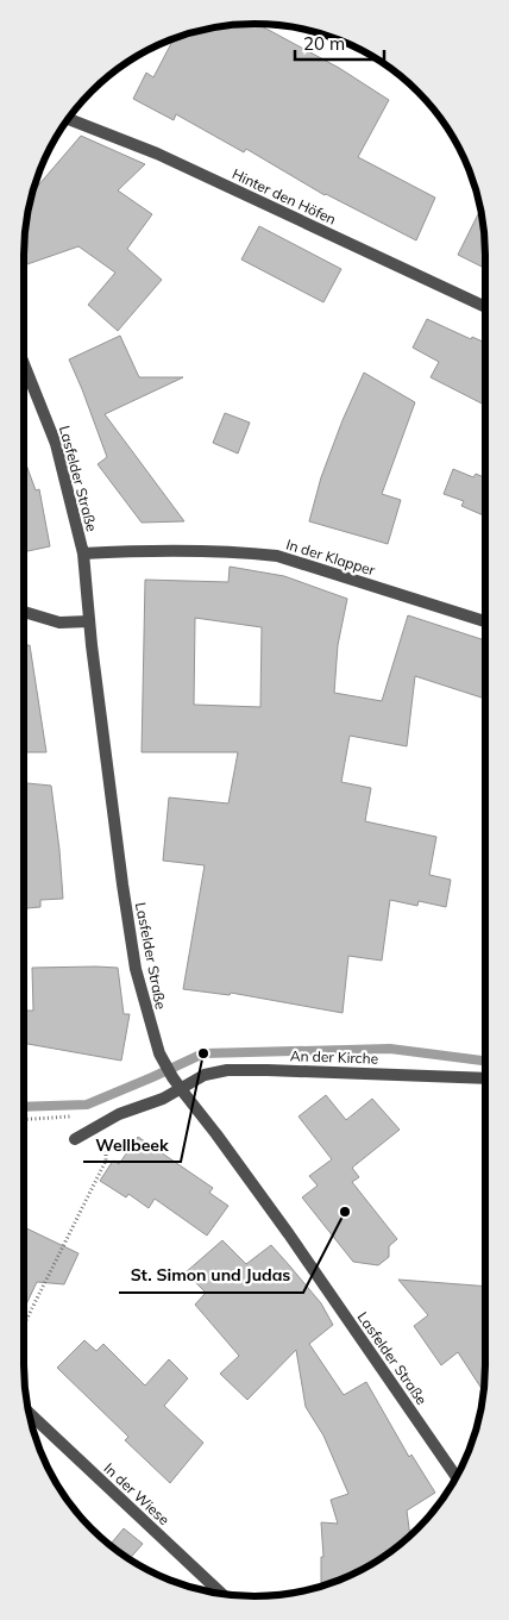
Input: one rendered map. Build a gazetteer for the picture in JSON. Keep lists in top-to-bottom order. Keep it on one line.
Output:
{"streets":{"street":["Hinter den Höfen","Lasfelder Straße","In der Klapper","An der Kirche","In der Wiese"]},"crossings":[["Lasfelder Straße","In der Klapper"],["Lasfelder Straße","An der Kirche"]],"places":["Wellbeek","St. Simon und Judas"],"scale_bar":"20 m"}
